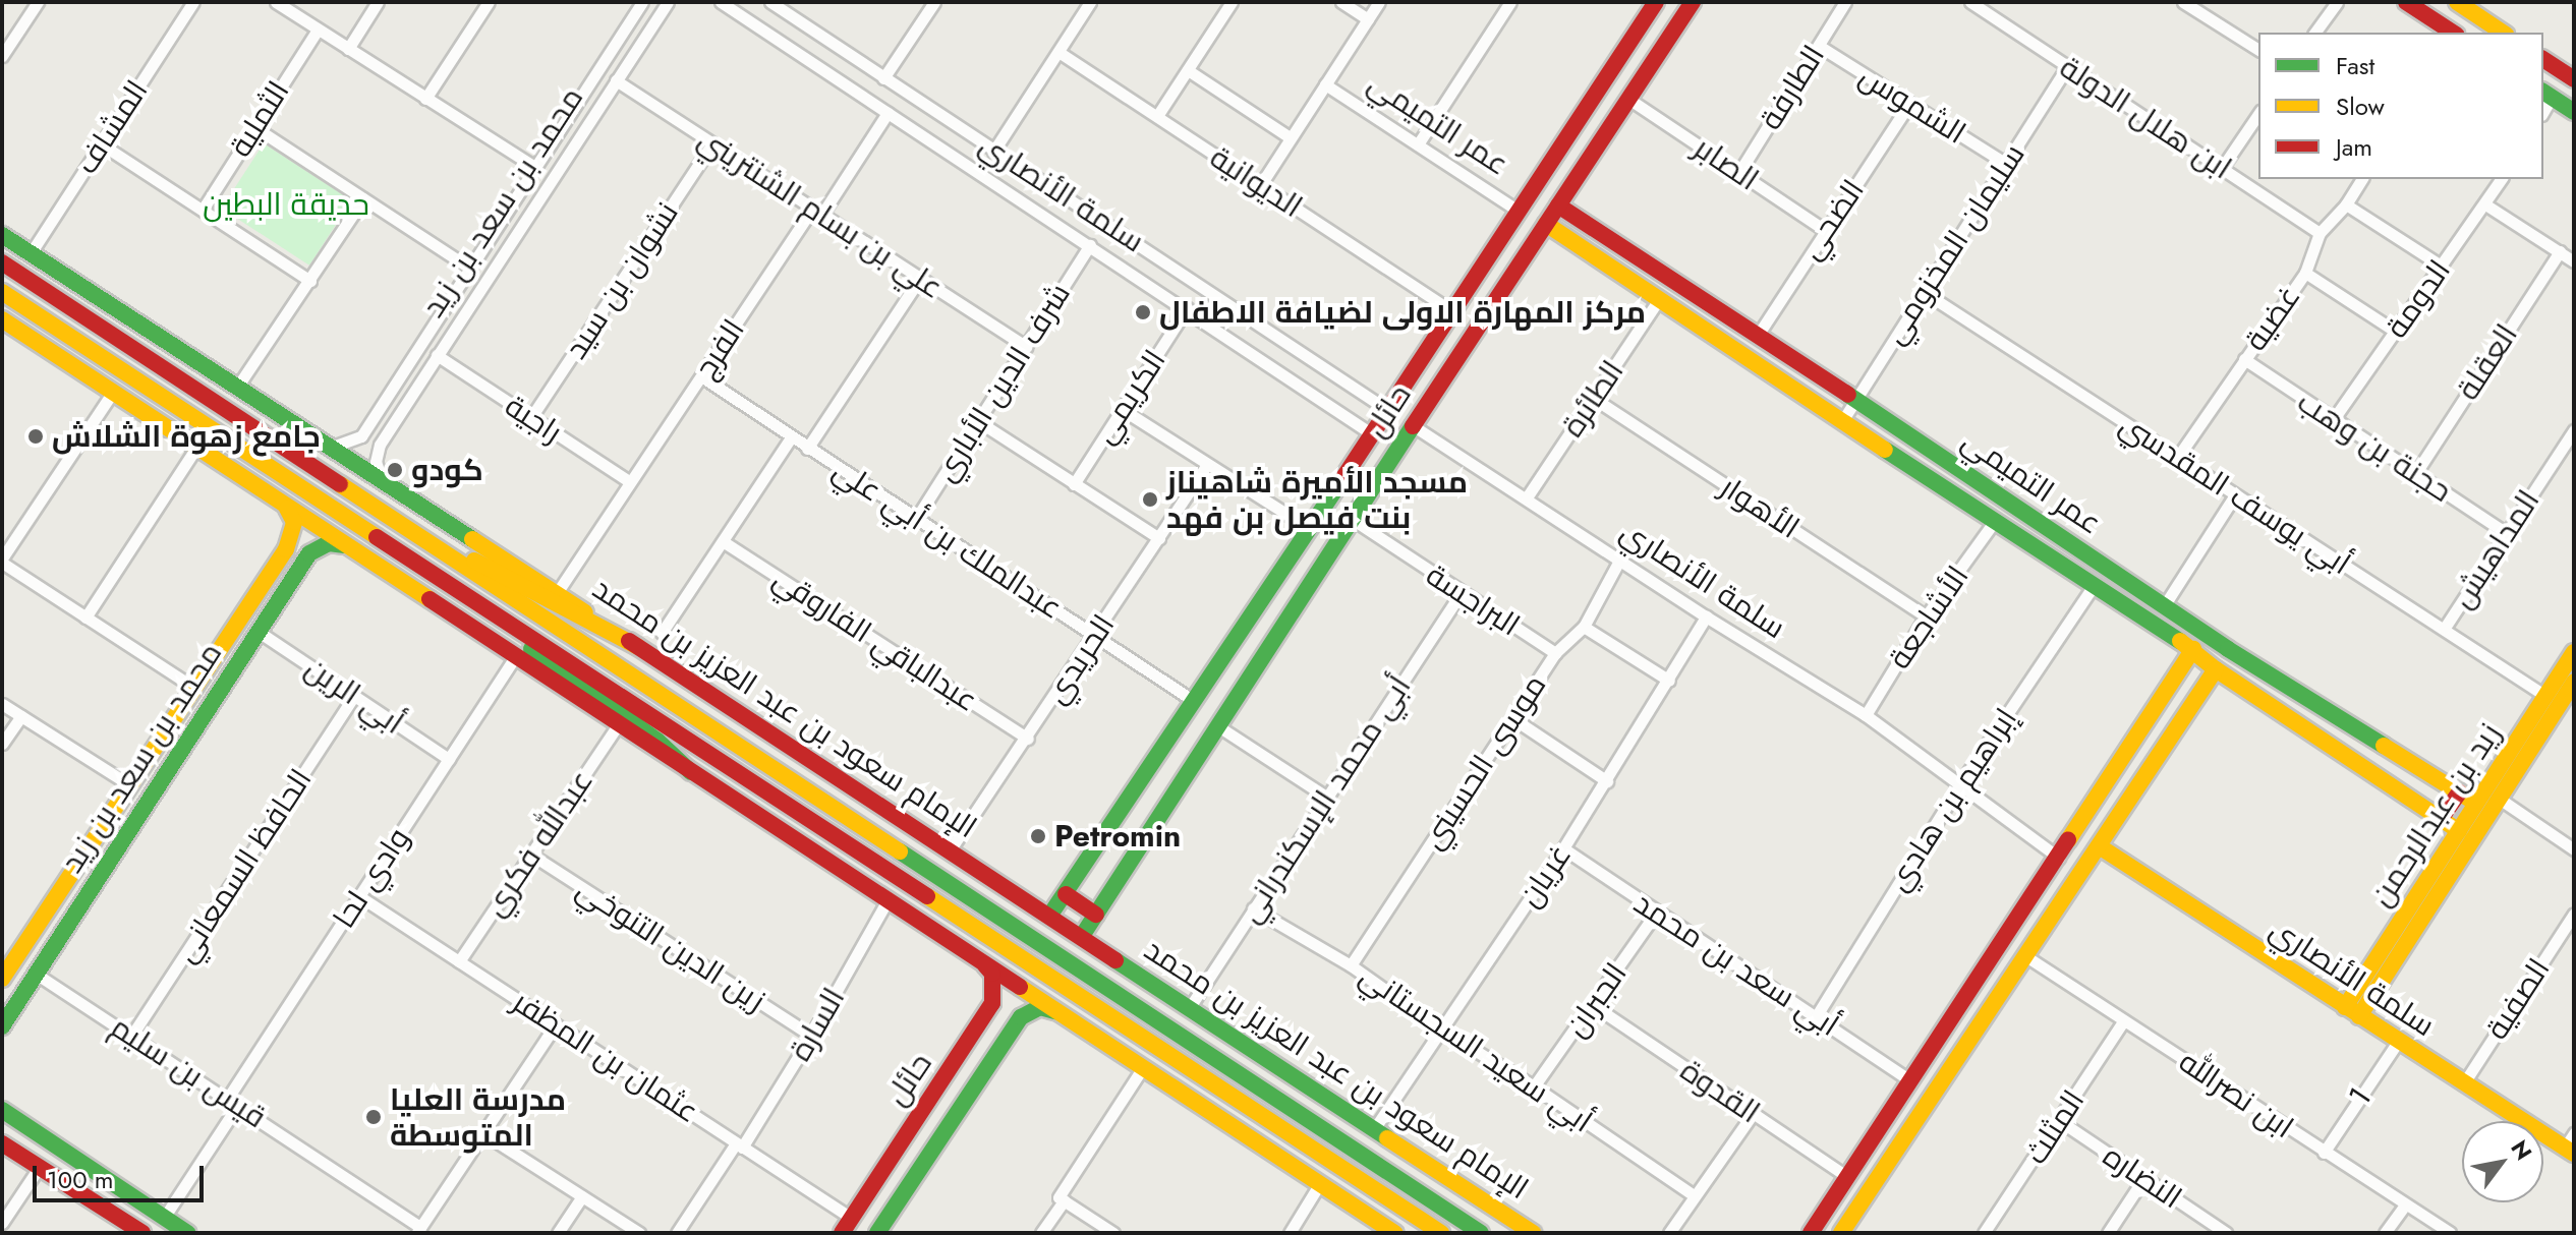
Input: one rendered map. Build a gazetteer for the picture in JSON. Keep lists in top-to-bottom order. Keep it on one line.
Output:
{"streets":{"street":["الطارفة","الشموس","ابن هلال الدولة","الثملية","عمر التميمي","المشاف","الصابر","الديوانية","سلمة الأنصاري","محمد بن سعد بن زيد","علي بن بسام الشنتريني","الضحي","سليمان المخزومي","نشوان بن سيد","الدومة","غضية","الفرج","العقلة","شرف الدين الأباري","الكريمي","الطائرة","حائل","راجية","حجنة بن وهب","أبي يوسف المقدسي","الأهوار","عبدالملك بن أبي علي","المداهيش","البراجسة","الأشاجعة","عبدالباقي الفاروقي","الحريدي","أبي الرين","الإمام سعود بن عبد العزيز بن محمد","موسى الحسيني","أبي محمد الإسكندراني","إبراهيم بن هادي","زيد بن عبدالرحمن","عبدالله فكري","الحافظ السمعاني","غريان","وادي لحا","زين الدين التنوخي","أبي سعد بن محمد","الصفية","الجبران","السارة","أبي سعيد السجستاني","عثمان بن المظفر","قيس بن سليم","القدوة","ابن نصرالله","1","المثلث","النضاره"]},"crossings":[["الطارفة","الشموس"],["الطارفة","الصابر"],["الشموس","الضحي"],["الشموس","سليمان المخزومي"],["ابن هلال الدولة","سليمان المخزومي"],["ابن هلال الدولة","غضية"],["عمر التميمي","الضحي"],["عمر التميمي","سليمان المخزومي"],["عمر التميمي","حائل"],["عمر التميمي","زيد بن عبدالرحمن"],["المشاف","الإمام سعود بن عبد العزيز بن محمد"],["الصابر","الضحي"],["الصابر","حائل"],["الديوانية","حائل"],["سلمة الأنصاري","الفرج"],["سلمة الأنصاري","شرف الدين الأباري"],["سلمة الأنصاري","الكريمي"],["سلمة الأنصاري","الطائرة"],["سلمة الأنصاري","حائل"],["سلمة الأنصاري","الأشاجعة"],["سلمة الأنصاري","موسى الحسيني"],["سلمة الأنصاري","إبراهيم بن هادي"],["سلمة الأنصاري","زيد بن عبدالرحمن"],["سلمة الأنصاري","غريان"],["سلمة الأنصاري","الصفية"],["سلمة الأنصاري","1"],["محمد بن سعد بن زيد","علي بن بسام الشنتريني"],["محمد بن سعد بن زيد","راجية"],["محمد بن سعد بن زيد","أبي الرين"],["محمد بن سعد بن زيد","الإمام سعود بن عبد العزيز بن محمد"],["محمد بن سعد بن زيد","قيس بن سليم"],["علي بن بسام الشنتريني","نشوان بن سيد"],["علي بن بسام الشنتريني","الفرج"],["علي بن بسام الشنتريني","شرف الدين الأباري"],["سليمان المخزومي","أبي يوسف المقدسي"],["نشوان بن سيد","راجية"],["الدومة","حجنة بن وهب"],["غضية","حجنة بن وهب"],["غضية","أبي يوسف المقدسي"],["الفرج","راجية"],["الفرج","عبدالملك بن أبي علي"],["الفرج","الإمام سعود بن عبد العزيز بن محمد"],["العقلة","حجنة بن وهب"],["شرف الدين الأباري","عبدالملك بن أبي علي"],["الطائرة","الأهوار"],["حائل","عبدالملك بن أبي علي"],["حائل","البراجسة"],["حائل","الإمام سعود بن عبد العزيز بن محمد"],["حائل","عثمان بن المظفر"],["حجنة بن وهب","المداهيش"],["أبي يوسف المقدسي","المداهيش"],["أبي يوسف المقدسي","زيد بن عبدالرحمن"],["الأهوار","الأشاجعة"],["عبدالملك بن أبي علي","الحريدي"],["البراجسة","موسى الحسيني"],["البراجسة","أبي محمد الإسكندراني"],["عبدالباقي الفاروقي","الحريدي"],["الحريدي","الإمام سعود بن عبد العزيز بن محمد"],["أبي الرين","الحافظ السمعاني"],["أبي الرين","وادي لحا"],["الإمام سعود بن عبد العزيز بن محمد","أبي محمد الإسكندراني"],["الإمام سعود بن عبد العزيز بن محمد","غريان"],["موسى الحسيني","أبي سعيد السجستاني"],["أبي محمد الإسكندراني","أبي سعيد السجستاني"],["إبراهيم بن هادي","أبي سعد بن محمد"],["عبدالله فكري","زين الدين التنوخي"],["عبدالله فكري","عثمان بن المظفر"],["الحافظ السمعاني","قيس بن سليم"],["غريان","أبي سعد بن محمد"],["غريان","أبي سعيد السجستاني"],["وادي لحا","عثمان بن المظفر"],["وادي لحا","قيس بن سليم"],["زين الدين التنوخي","السارة"],["أبي سعد بن محمد","الجبران"],["الجبران","أبي سعيد السجستاني"],["الجبران","القدوة"],["السارة","عثمان بن المظفر"],["ابن نصرالله","1"],["ابن نصرالله","المثلث"],["المثلث","النضاره"]],"parks":["حديقة البطين"],"places":["مركز المهارة الاولى لضيافة الاطفال","جامع زهوة الشلاش","كودو","مسجد الأميرة شاهيناز بنت فيصل بن فهد","Petromin","مدرسة العليا المتوسطة"],"legend":["Fast","Slow","Jam"],"scale_bar":"100 m","north":"top right"}
